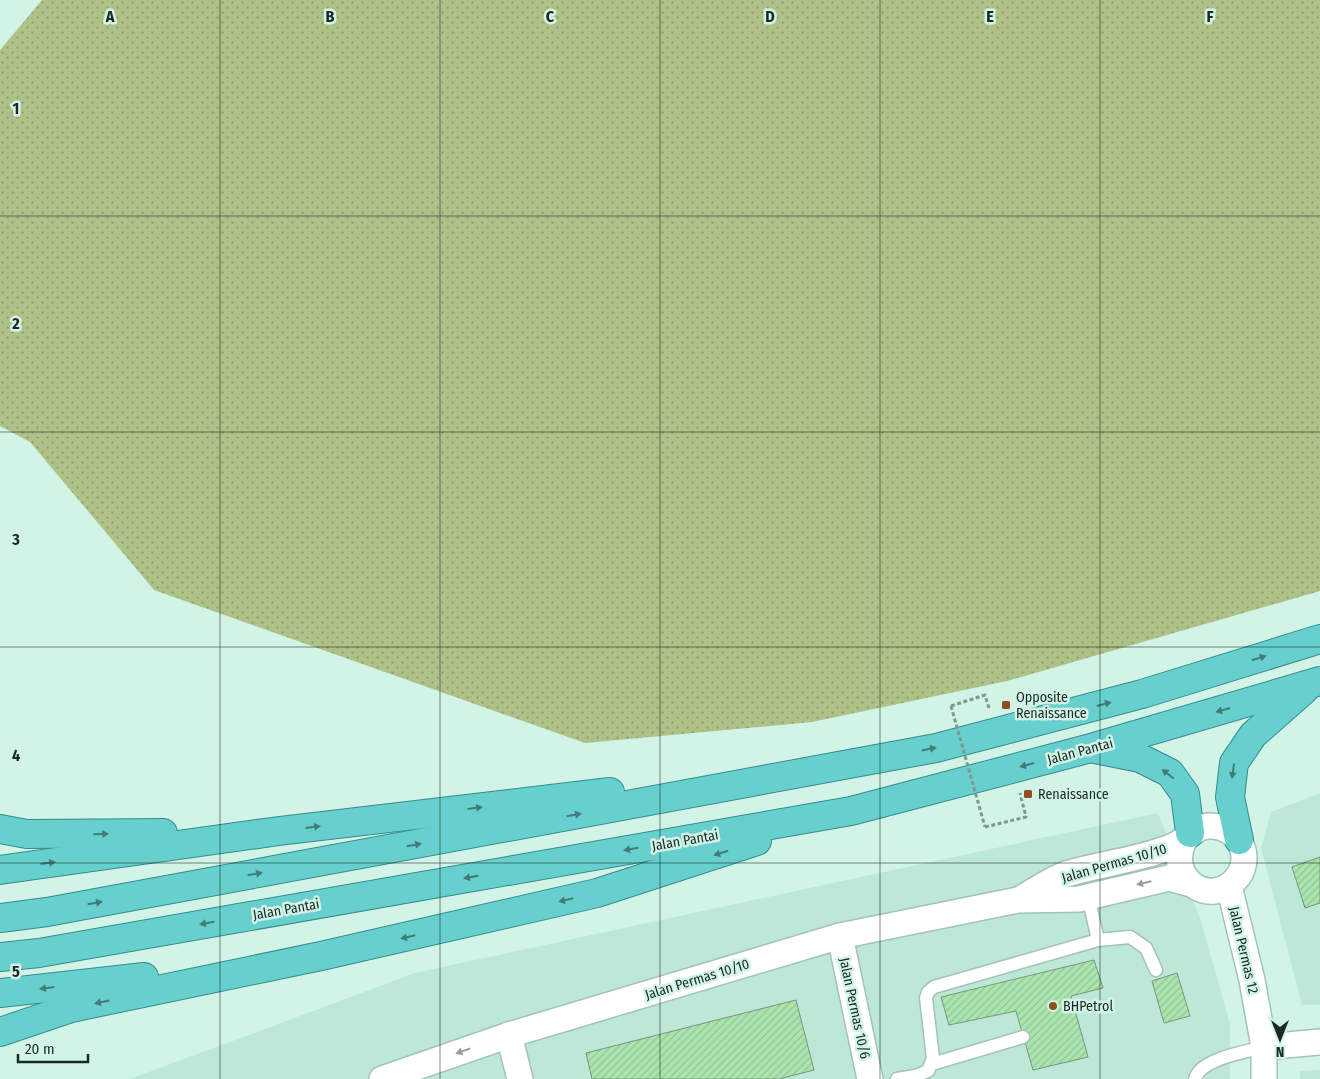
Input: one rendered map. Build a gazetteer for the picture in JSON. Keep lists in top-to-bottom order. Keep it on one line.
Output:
{"streets":{"highway":["Jalan Pantai"],"street":["Jalan Permas 10/10","Jalan Permas 12","Jalan Permas 10/6"]},"crossings":[["Jalan Permas 10/10","Jalan Permas 12"],["Jalan Permas 10/10","Jalan Permas 10/6"]],"places":{"transit":["Opposite Renaissance","Renaissance"],"other":["BHPetrol"]},"scale_bar":"20 m","north":"bottom","grid":{"columns":["A","B","C","D","E","F"],"rows":["1","2","3","4","5"]}}
